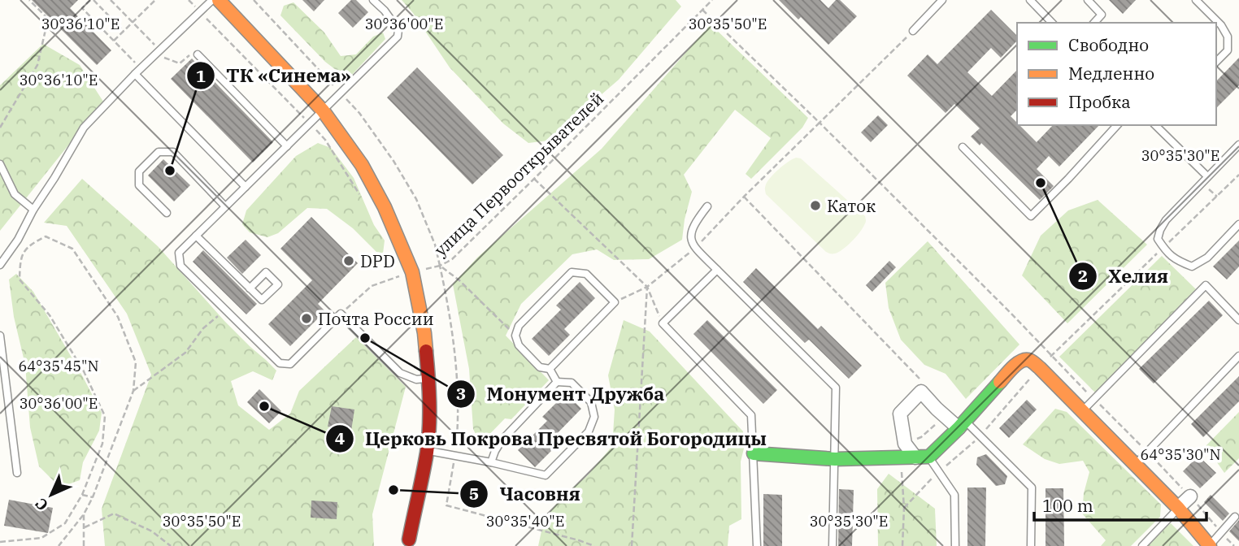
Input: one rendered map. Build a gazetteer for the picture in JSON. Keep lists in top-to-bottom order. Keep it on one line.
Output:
{"streets":{"path":["улица Первооткрывателей"]},"places":["ТК «Синема»","Хелия","Каток","DPD","Почта России","Монумент Дружба","Церковь Покрова Пресвятой Богородицы","Часовня"],"legend":["Свободно","Медленно","Пробка"],"scale_bar":"100 m","north":"bottom left","coordinates":["30°36'10\"E","30°36'00\"E","30°35'50\"E","30°35'30\"E","64°35'45\"N","64°35'30\"N","30°35'40\"E"]}
